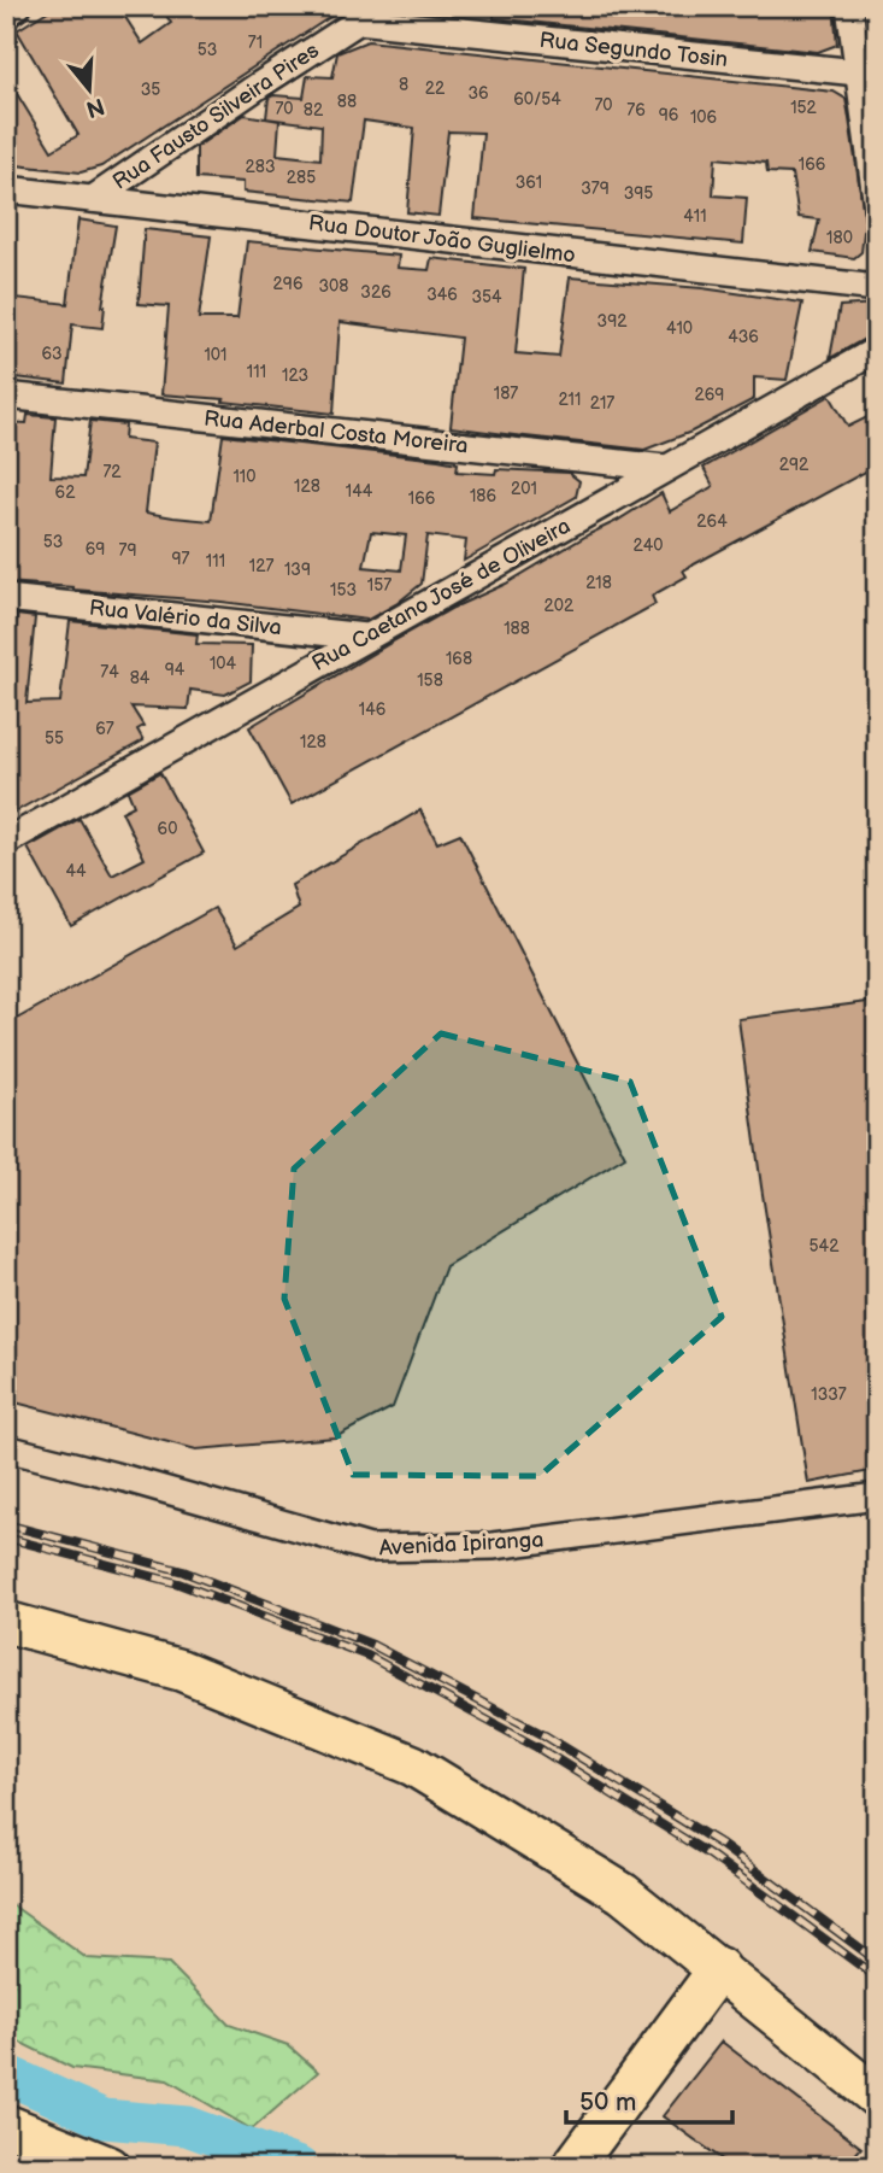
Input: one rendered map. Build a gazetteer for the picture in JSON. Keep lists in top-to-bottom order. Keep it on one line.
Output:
{"streets":{"street":["Rua Segundo Tosin","Rua Fausto Silveira Pires","Rua Doutor João Guglielmo","Rua Aderbal Costa Moreira","Rua Caetano José de Oliveira","Rua Valério da Silva","Avenida Ipiranga"]},"crossings":[["Rua Segundo Tosin","Rua Fausto Silveira Pires"],["Rua Fausto Silveira Pires","Rua Doutor João Guglielmo"],["Rua Aderbal Costa Moreira","Rua Caetano José de Oliveira"],["Rua Caetano José de Oliveira","Rua Valério da Silva"]],"house_numbers":["71","53","8","22","35","36","60/54","88","70","152","70","82","76","96","106","166","283","285","361","379","395","411","180","296","308","326","346","354","392","410","436","63","101","111","123","187","269","211","217","292","72","110","128","201","144","62","186","166","264","53","240","69","79","97","111","127","139","218","157","153","202","188","168","104","94","74","84","158","146","67","55","128","60","44","542","1337"],"scale_bar":"50 m","north":"bottom"}
